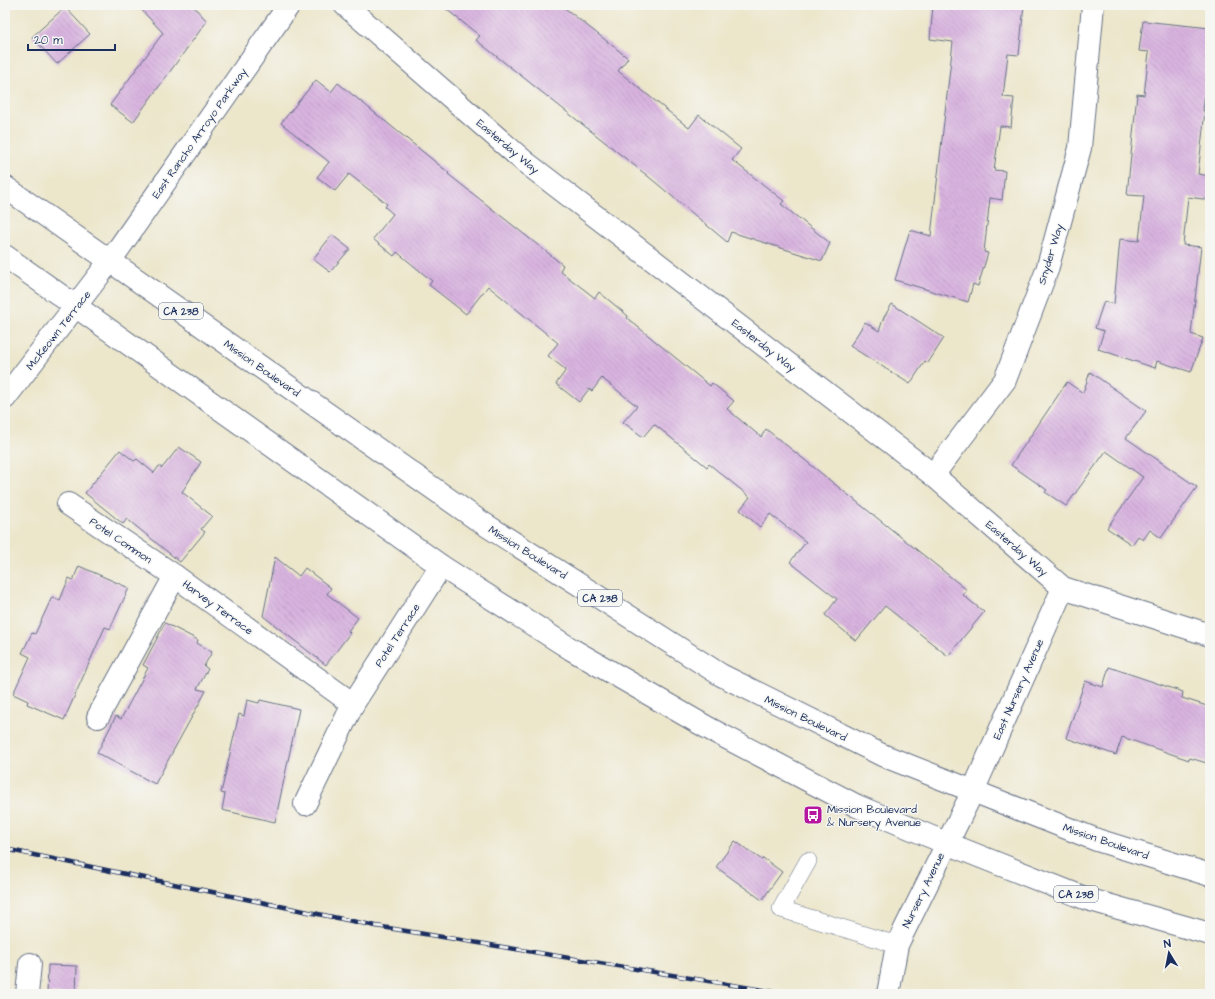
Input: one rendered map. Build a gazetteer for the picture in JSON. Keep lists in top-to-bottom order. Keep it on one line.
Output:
{"streets":{"street":["East Rancho Arroyo Parkway","Easterday Way","Snyder Way","CA 238","McKeown Terrace","Mission Boulevard","Potel Common","Harvey Terrace","Potel Terrace","East Nursery Avenue","Nursery Avenue"]},"crossings":[["East Rancho Arroyo Parkway","McKeown Terrace"],["East Rancho Arroyo Parkway","Mission Boulevard"],["Easterday Way","Snyder Way"],["Easterday Way","East Nursery Avenue"],["CA 238","McKeown Terrace"],["CA 238","Potel Terrace"],["CA 238","Nursery Avenue"],["McKeown Terrace","Mission Boulevard"],["Mission Boulevard","East Nursery Avenue"],["Mission Boulevard","Nursery Avenue"],["Potel Common","Harvey Terrace"],["Harvey Terrace","Potel Terrace"],["East Nursery Avenue","Nursery Avenue"]],"places":{"bus stop":["Mission Boulevard & Nursery Avenue"]},"scale_bar":"20 m","north":"top"}
